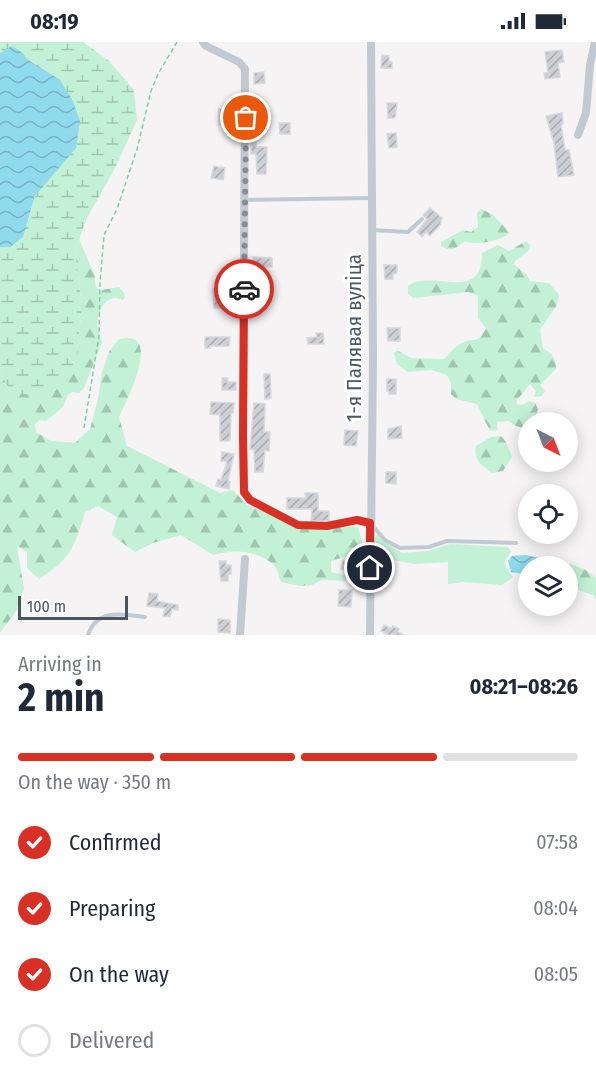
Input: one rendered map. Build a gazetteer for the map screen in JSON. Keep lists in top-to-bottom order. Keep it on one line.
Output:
{"streets":{"street":["1-я Палявая вуліца"]},"scale_bar":"100 m","north":"bottom right","page":{"status":"08:19","scale":"100 m","heading":["2 min","Arriving in","08:21–08:26"],"bar":"On the way · 350 m","list":[["Confirmed","07:58"],["Preparing","08:04"],["On the way","08:05"],"Delivered"]}}
